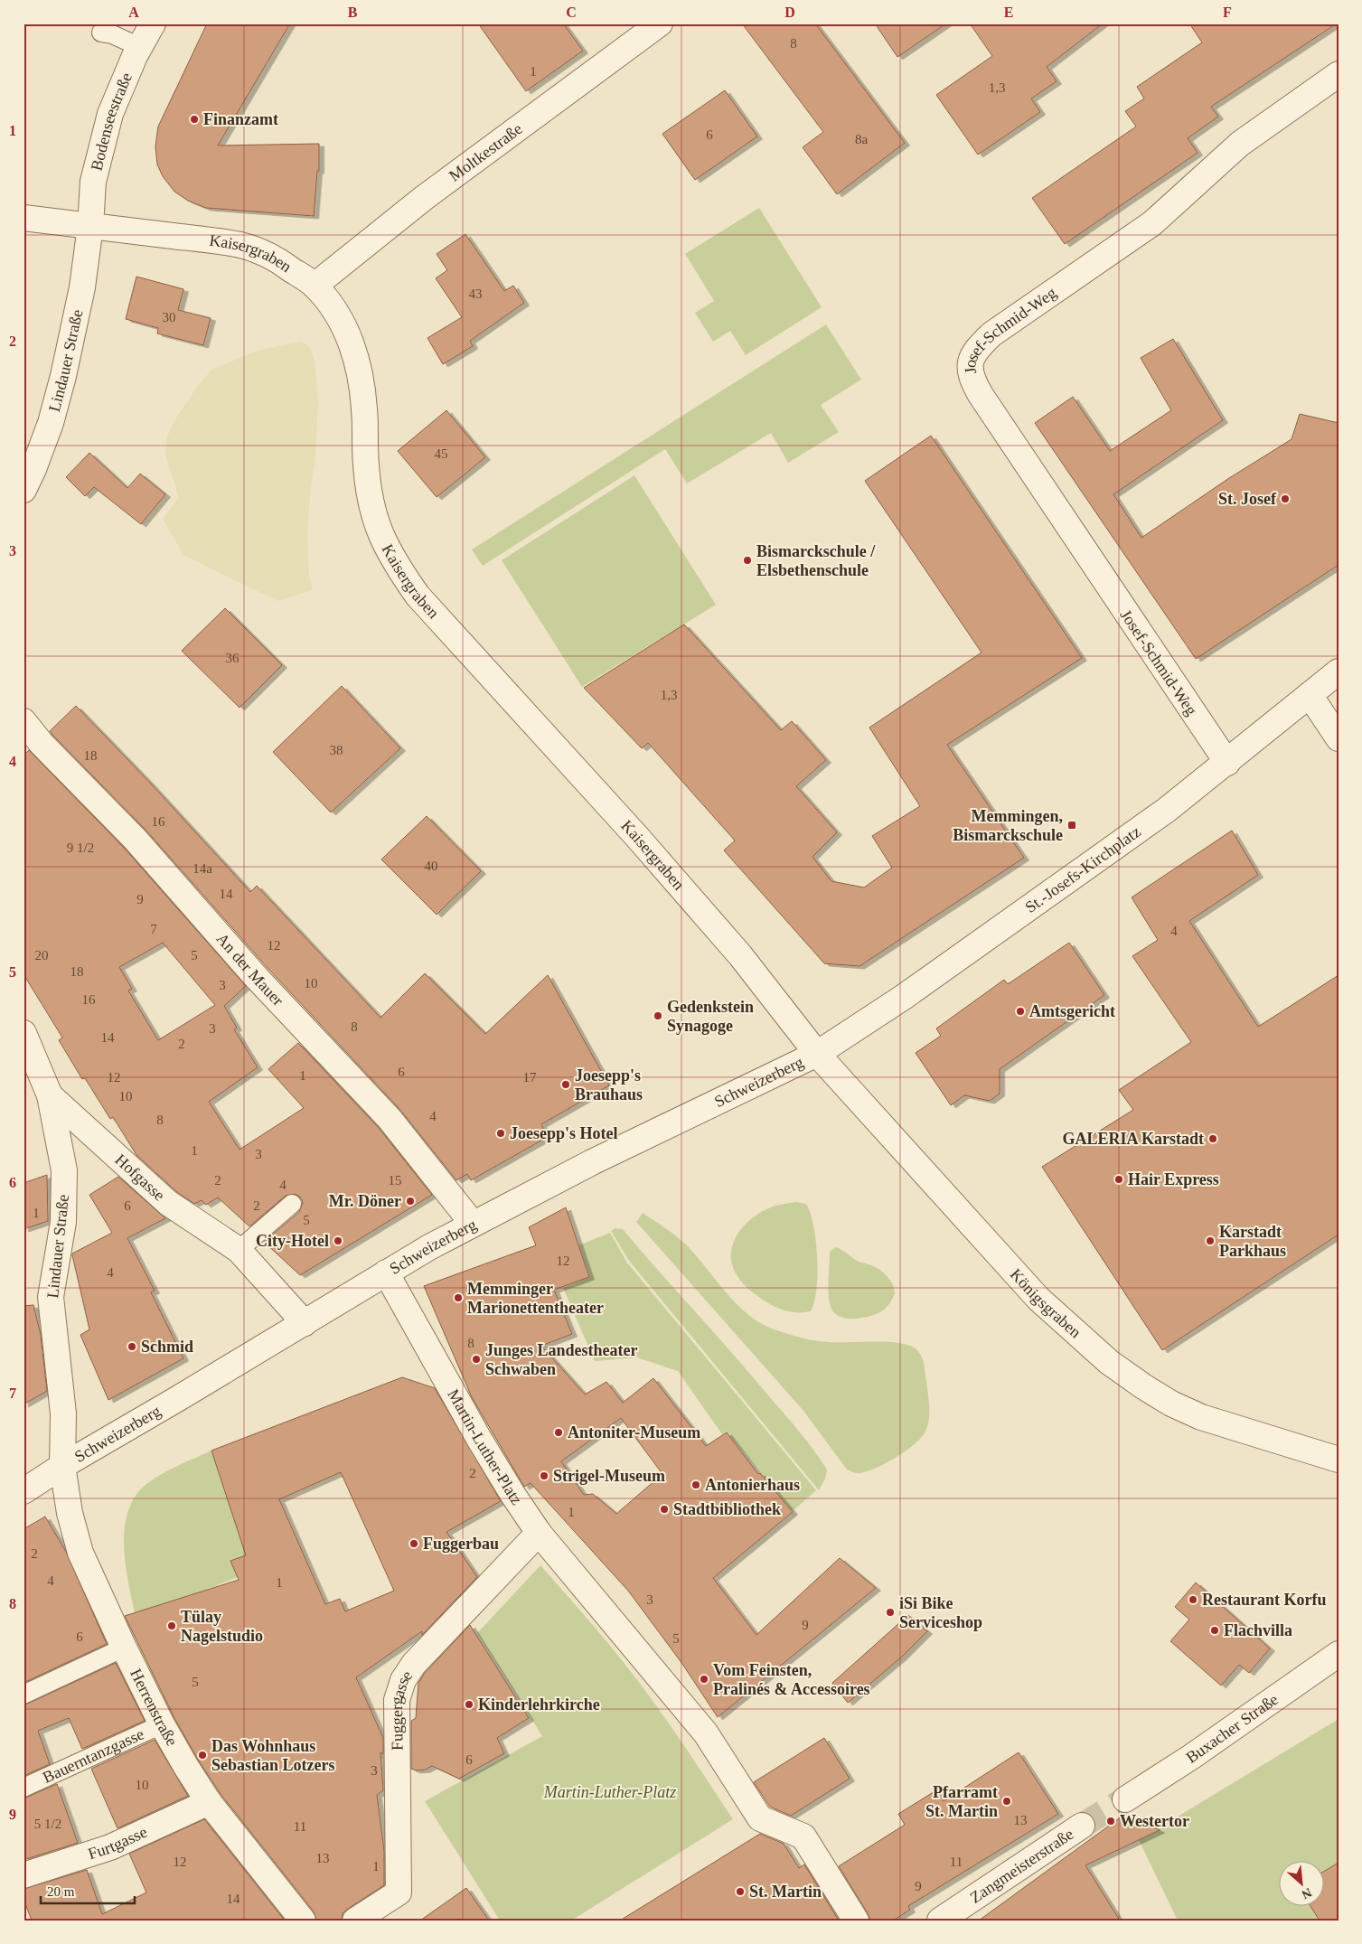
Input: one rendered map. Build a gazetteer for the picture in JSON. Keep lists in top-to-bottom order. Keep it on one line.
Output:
{"streets":{"street":["Bodenseestraße","Moltkestraße","Kaisergraben","Josef-Schmid-Weg","Lindauer Straße","St.-Josefs-Kirchplatz","An der Mauer","Schweizerberg","Hofgasse","Königsgraben","Martin-Luther-Platz","Herrenstraße","Fuggergasse","Buxacher Straße","Furtgasse","Zangmeisterstraße"],"lane":["Bauerntanzgasse"]},"crossings":[["Bodenseestraße","Kaisergraben"],["Bodenseestraße","Lindauer Straße"],["Moltkestraße","Kaisergraben"],["Kaisergraben","Lindauer Straße"],["Kaisergraben","St.-Josefs-Kirchplatz"],["Kaisergraben","Schweizerberg"],["Kaisergraben","Königsgraben"],["Josef-Schmid-Weg","St.-Josefs-Kirchplatz"],["Lindauer Straße","Schweizerberg"],["Lindauer Straße","Hofgasse"],["Lindauer Straße","Herrenstraße"],["St.-Josefs-Kirchplatz","Schweizerberg"],["St.-Josefs-Kirchplatz","Königsgraben"],["An der Mauer","Schweizerberg"],["Schweizerberg","Hofgasse"],["Schweizerberg","Königsgraben"],["Schweizerberg","Martin-Luther-Platz"],["Schweizerberg","Herrenstraße"],["Martin-Luther-Platz","Fuggergasse"],["Herrenstraße","Bauerntanzgasse"],["Herrenstraße","Furtgasse"]],"parks":["Martin-Luther-Platz"],"places":{"other":["Finanzamt","St. Josef","Bismarckschule / Elsbethenschule","Amtsgericht","Gedenkstein Synagoge","Joesepp's Brauhaus","Joesepp's Hotel","GALERIA Karstadt","Hair Express","Mr. Döner","City-Hotel","Karstadt Parkhaus","Memminger Marionettentheater","Schmid","Junges Landestheater Schwaben","Antoniter-Museum","Strigel-Museum","Antonierhaus","Stadtbibliothek","Fuggerbau","Restaurant Korfu","iSi Bike Serviceshop","Tülay Nagelstudio","Flachvilla","Vom Feinsten, Pralinés & Accessoires","Kinderlehrkirche","Das Wohnhaus Sebastian Lotzers","Pfarramt St. Martin","Westertor","St. Martin"],"transit":["Memmingen, Bismarckschule"]},"house_numbers":["8","1","1,3","6","8a","43","30","45","36","1,3","38","18","16","9 1/2","40","14a","14","9","7","4","12","20","5","18","10","3","16","8","3","14","2","6","1","12","17","10","4","8","1","3","2","15","4","6","2","1","5","12","4","8","2","1","2","4","1","3","9","6","5","5","6","3","10","13","5 1/2","11","13","12","11","1","9","14"],"scale_bar":"20 m","north":"bottom right","grid":{"columns":["A","B","C","D","E","F"],"rows":["1","2","3","4","5","6","7","8","9"]}}
